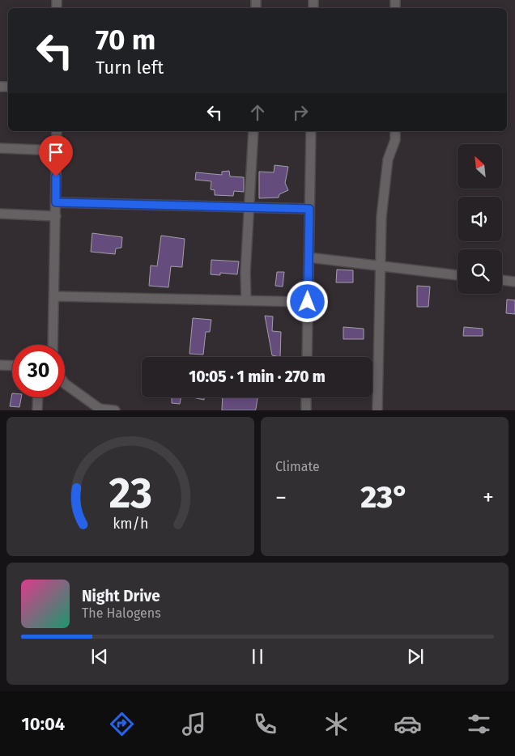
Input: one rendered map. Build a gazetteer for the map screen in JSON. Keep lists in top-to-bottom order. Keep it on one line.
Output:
{"north":"top left","page":{"turn":["70 m","Turn left"],"limit":"30","trip":"10:05 · 1 min · 270 m","tile":"Climate","heat":["−","23°","+"],"song":["Night Drive","The Halogens"],"tabs":"10:04","gauge":["23","km/h"]}}
